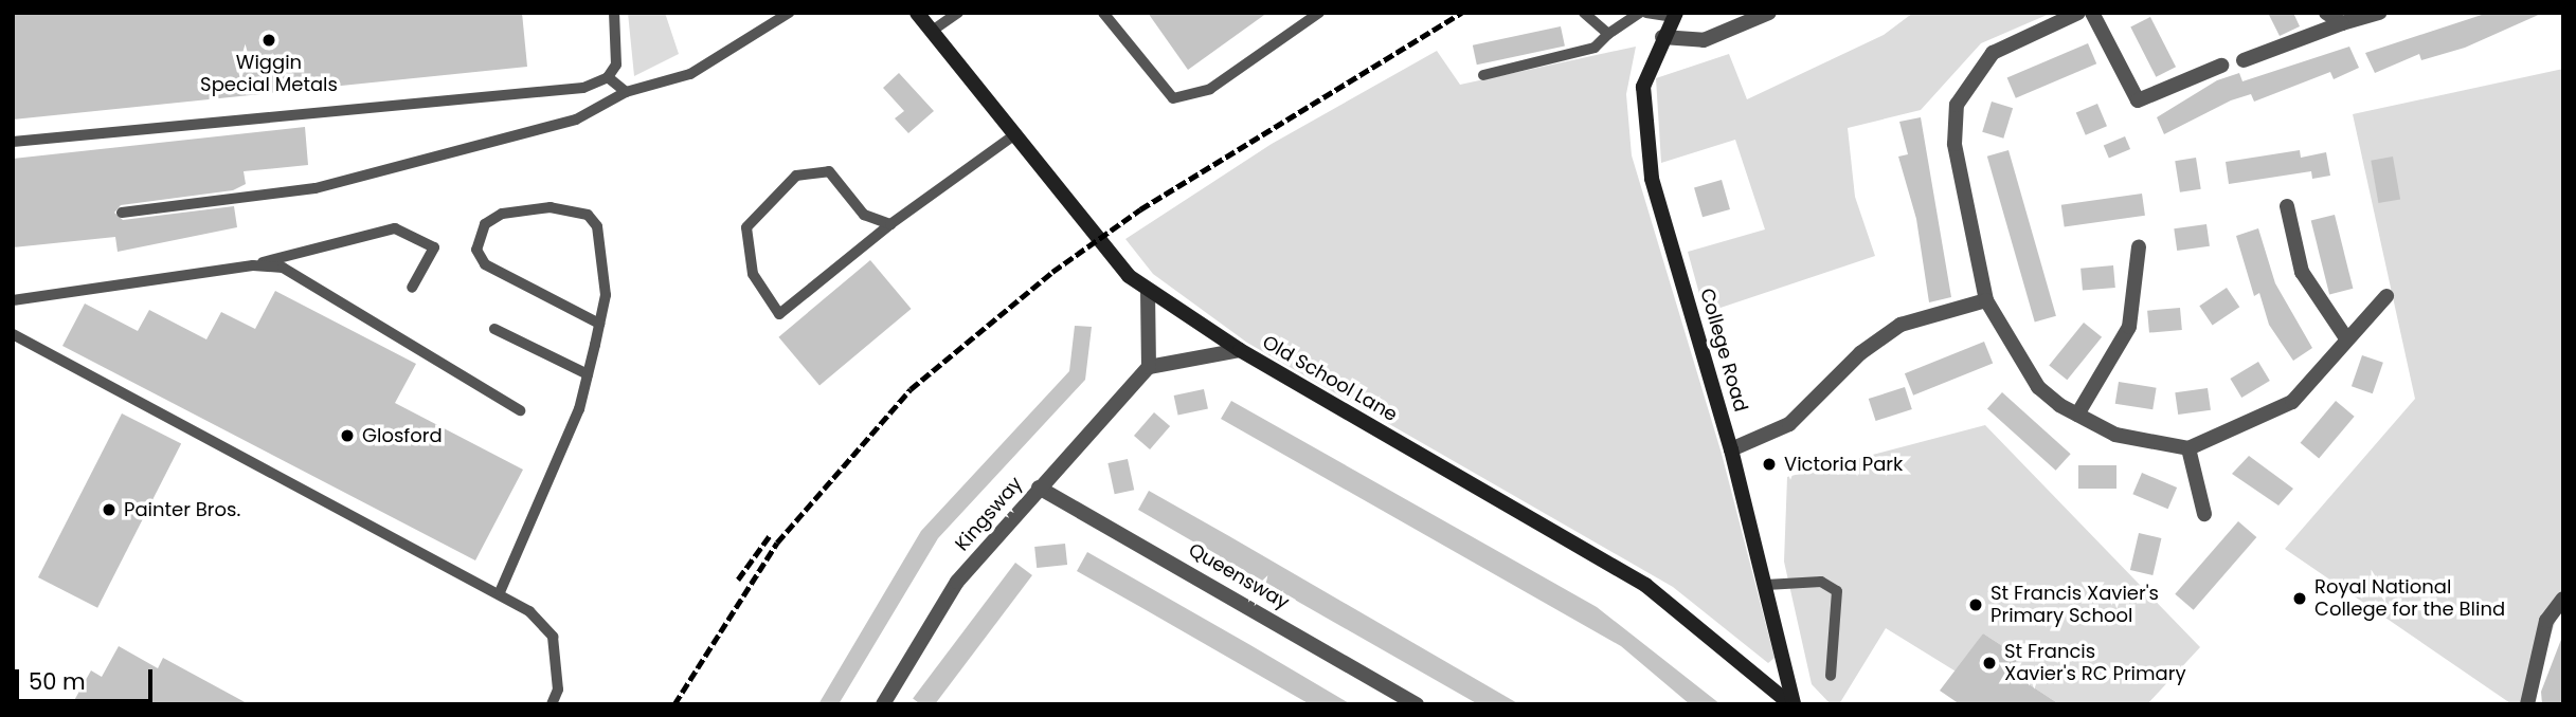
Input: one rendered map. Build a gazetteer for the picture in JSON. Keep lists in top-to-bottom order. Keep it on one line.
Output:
{"streets":{"street":["College Road","Old School Lane","Kingsway","Queensway"]},"crossings":[["College Road","Old School Lane"],["Kingsway","Queensway"]],"places":["Wiggin Special Metals","Glosford","Victoria Park","Painter Bros.","Royal National College for the Blind","St Francis Xavier's Primary School","St Francis Xavier's RC Primary"],"scale_bar":"50 m"}
